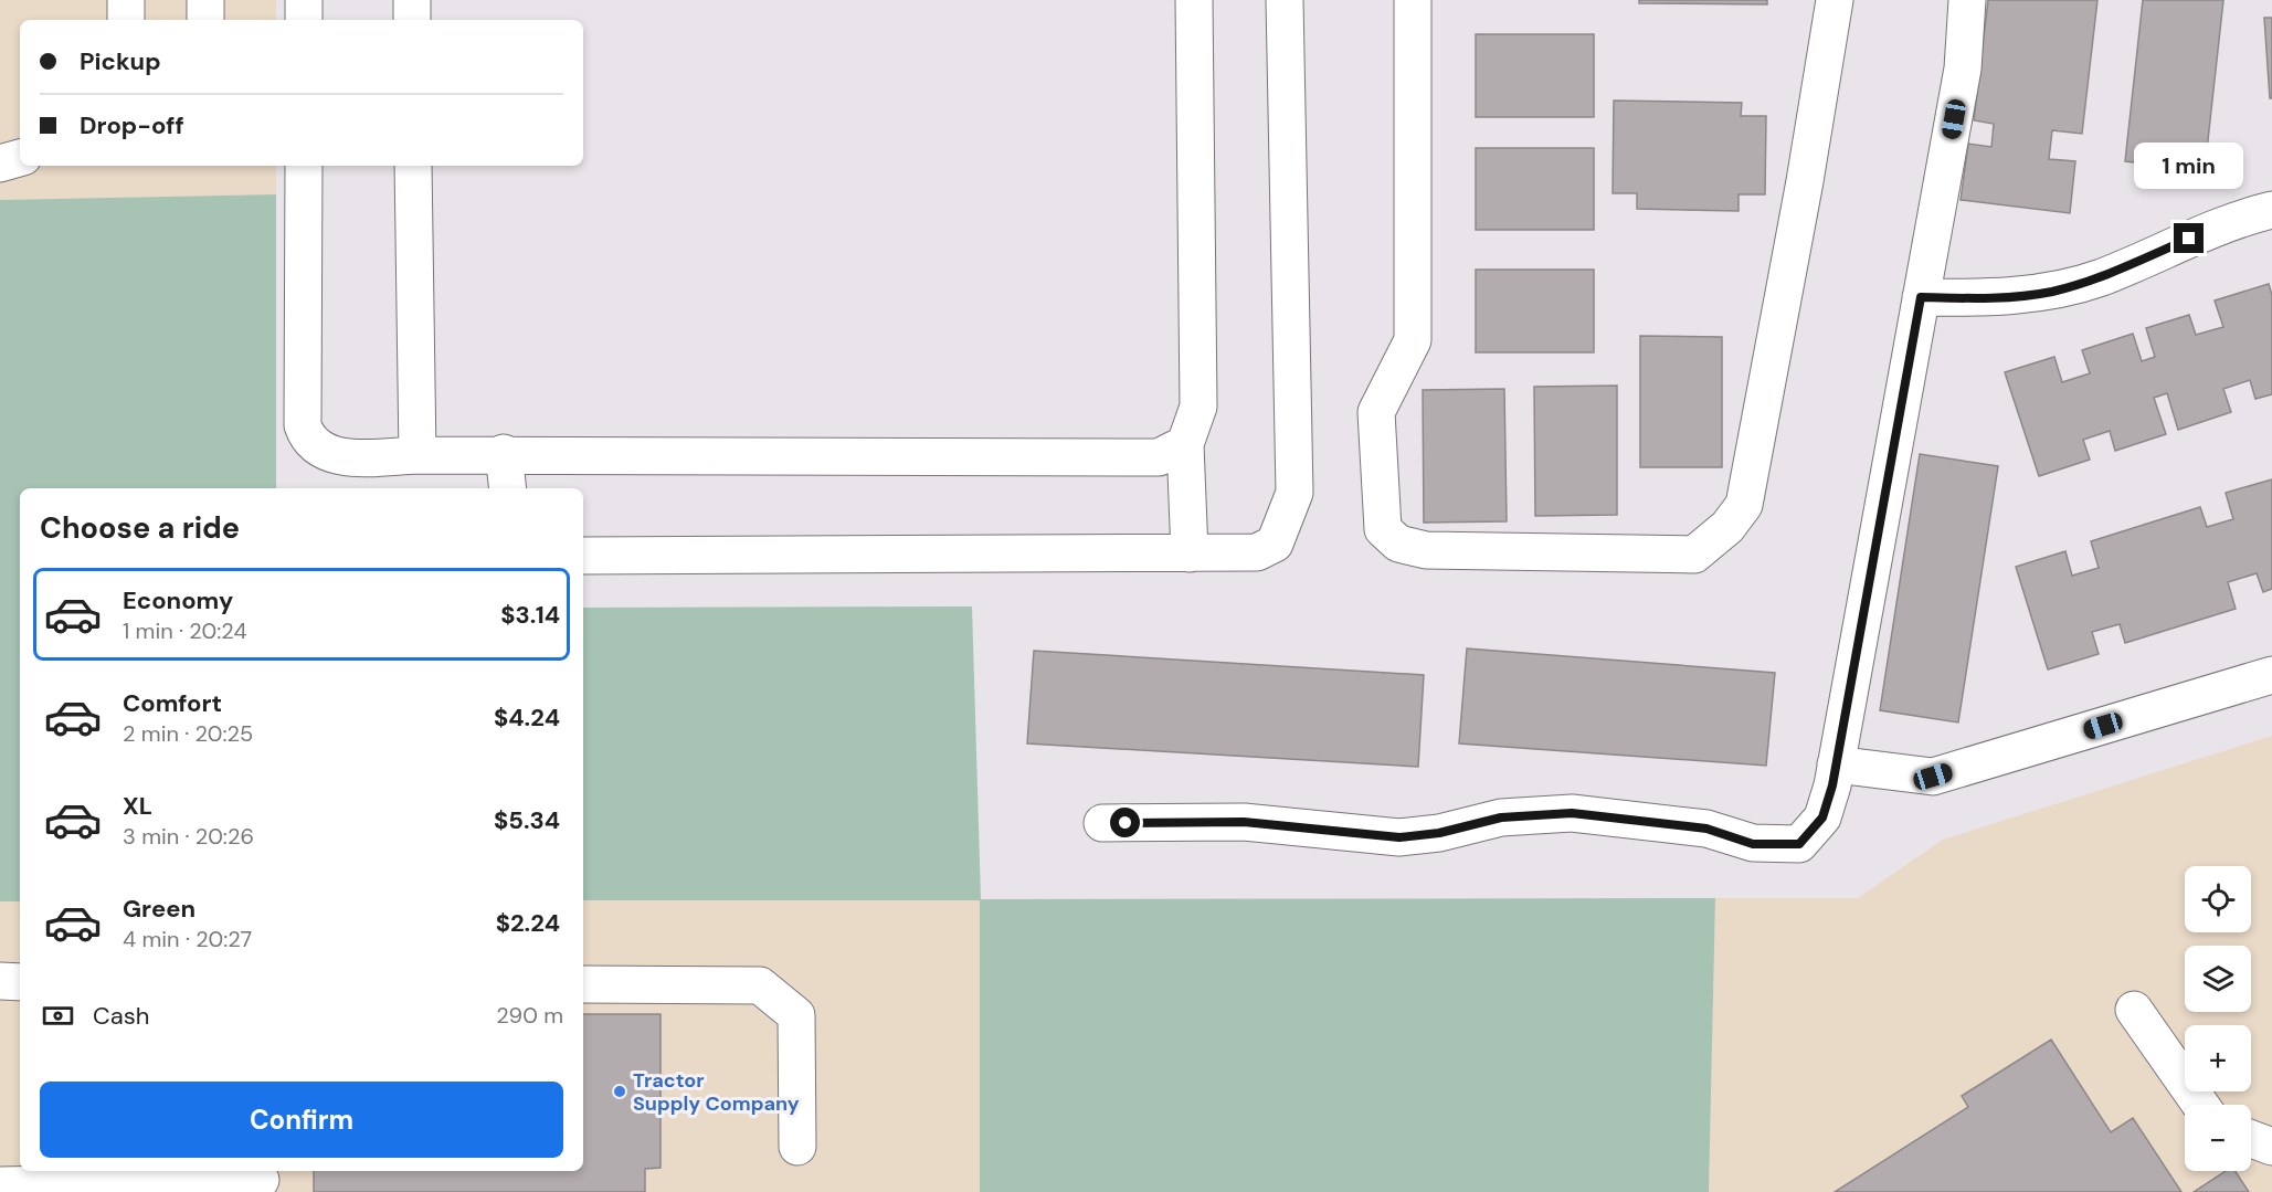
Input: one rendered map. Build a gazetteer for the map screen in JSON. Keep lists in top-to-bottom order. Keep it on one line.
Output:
{"places":["Tractor Supply Company"],"page":{"banner":["Pickup","Drop-off"],"bubble":"1 min","heading":"Choose a ride","list":[{"name":"Economy","note":"1 min · 20:24","value":"$3.14"},{"name":"Comfort","note":"2 min · 20:25","value":"$4.24"},{"name":"XL","note":"3 min · 20:26","value":"$5.34"},{"name":"Green","note":"4 min · 20:27","value":"$2.24"}],"map_buttons":["+","−"],"pay":["Cash","290 m"],"buttons":"Confirm"}}
